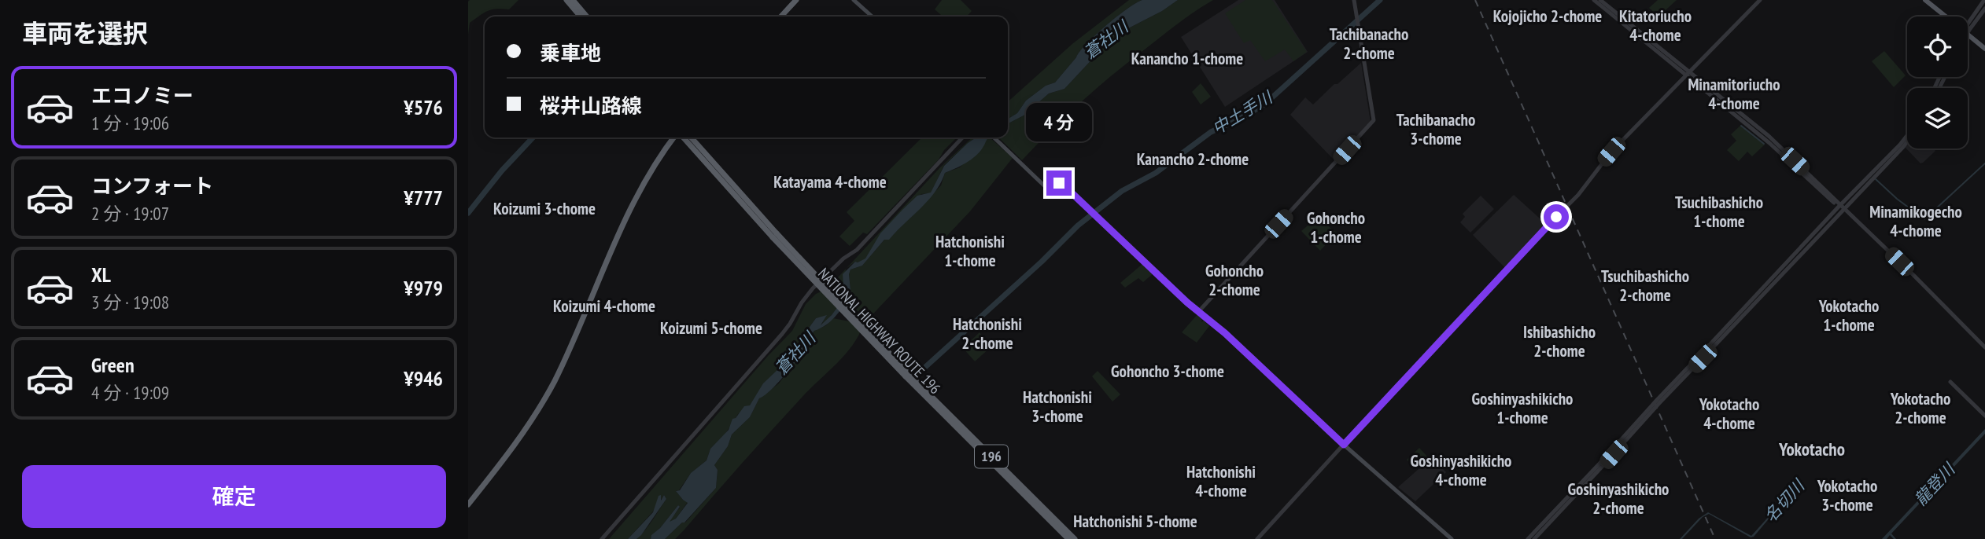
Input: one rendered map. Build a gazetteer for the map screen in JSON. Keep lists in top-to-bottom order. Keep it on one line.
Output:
{"streets":{"highway":["NATIONAL HIGHWAY ROUTE 196","196"]},"districts":["Kojojicho 2-chome","Kitatoriucho 4-chome","Tachibanacho 2-chome","Kanancho 1-chome","Minamitoriucho 4-chome","Tachibanacho 3-chome","Kanancho 2-chome","Katayama 4-chome","Tsuchibashicho 1-chome","Koizumi 3-chome","Minamikogecho 4-chome","Gohoncho 1-chome","Hatchonishi 1-chome","Gohoncho 2-chome","Tsuchibashicho 2-chome","Koizumi 4-chome","Yokotacho 1-chome","Hatchonishi 2-chome","Koizumi 5-chome","Ishibashicho 2-chome","Gohoncho 3-chome","Hatchonishi 3-chome","Goshinyashikicho 1-chome","Yokotacho 2-chome","Yokotacho 4-chome","Yokotacho","Goshinyashikicho 4-chome","Hatchonishi 4-chome","Yokotacho 3-chome","Goshinyashikicho 2-chome","Hatchonishi 5-chome"],"water":["蒼社川","中土手川","龍登川","名切川"],"page":{"heading":"車両を選択","banner":["乗車地","桜井山路線"],"list":[{"name":"エコノミー","note":"1 分 · 19:06","value":"¥576"},{"name":"コンフォート","note":"2 分 · 19:07","value":"¥777"},{"name":"XL","note":"3 分 · 19:08","value":"¥979"},{"name":"Green","note":"4 分 · 19:09","value":"¥946"}],"bubble":"4 分","buttons":"確定"}}
